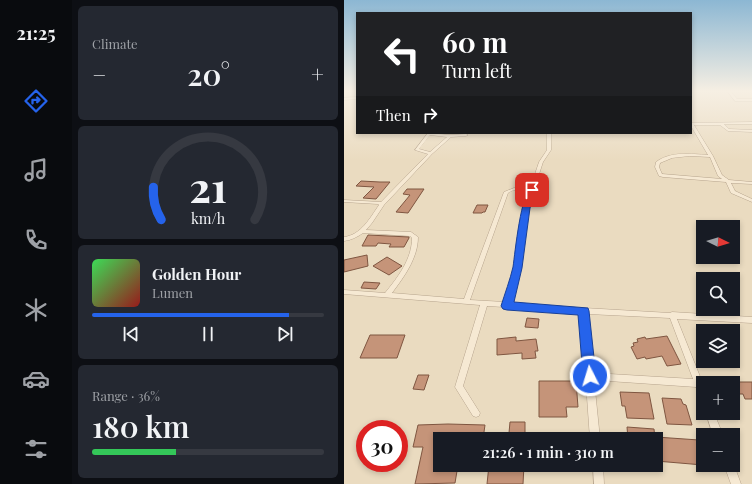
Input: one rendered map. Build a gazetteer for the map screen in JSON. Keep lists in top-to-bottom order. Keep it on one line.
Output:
{"north":"right","page":{"tabs":"21:25","tile":["Climate",["Range · 36%","180 km"]],"turn":["60 m","Turn left"],"heat":["−","20°","+"],"then":"Then","map_buttons":["+","−"],"song":["Golden Hour","Lumen"],"limit":"30","trip":"21:26 · 1 min · 310 m","gauge":["21","km/h"]}}
